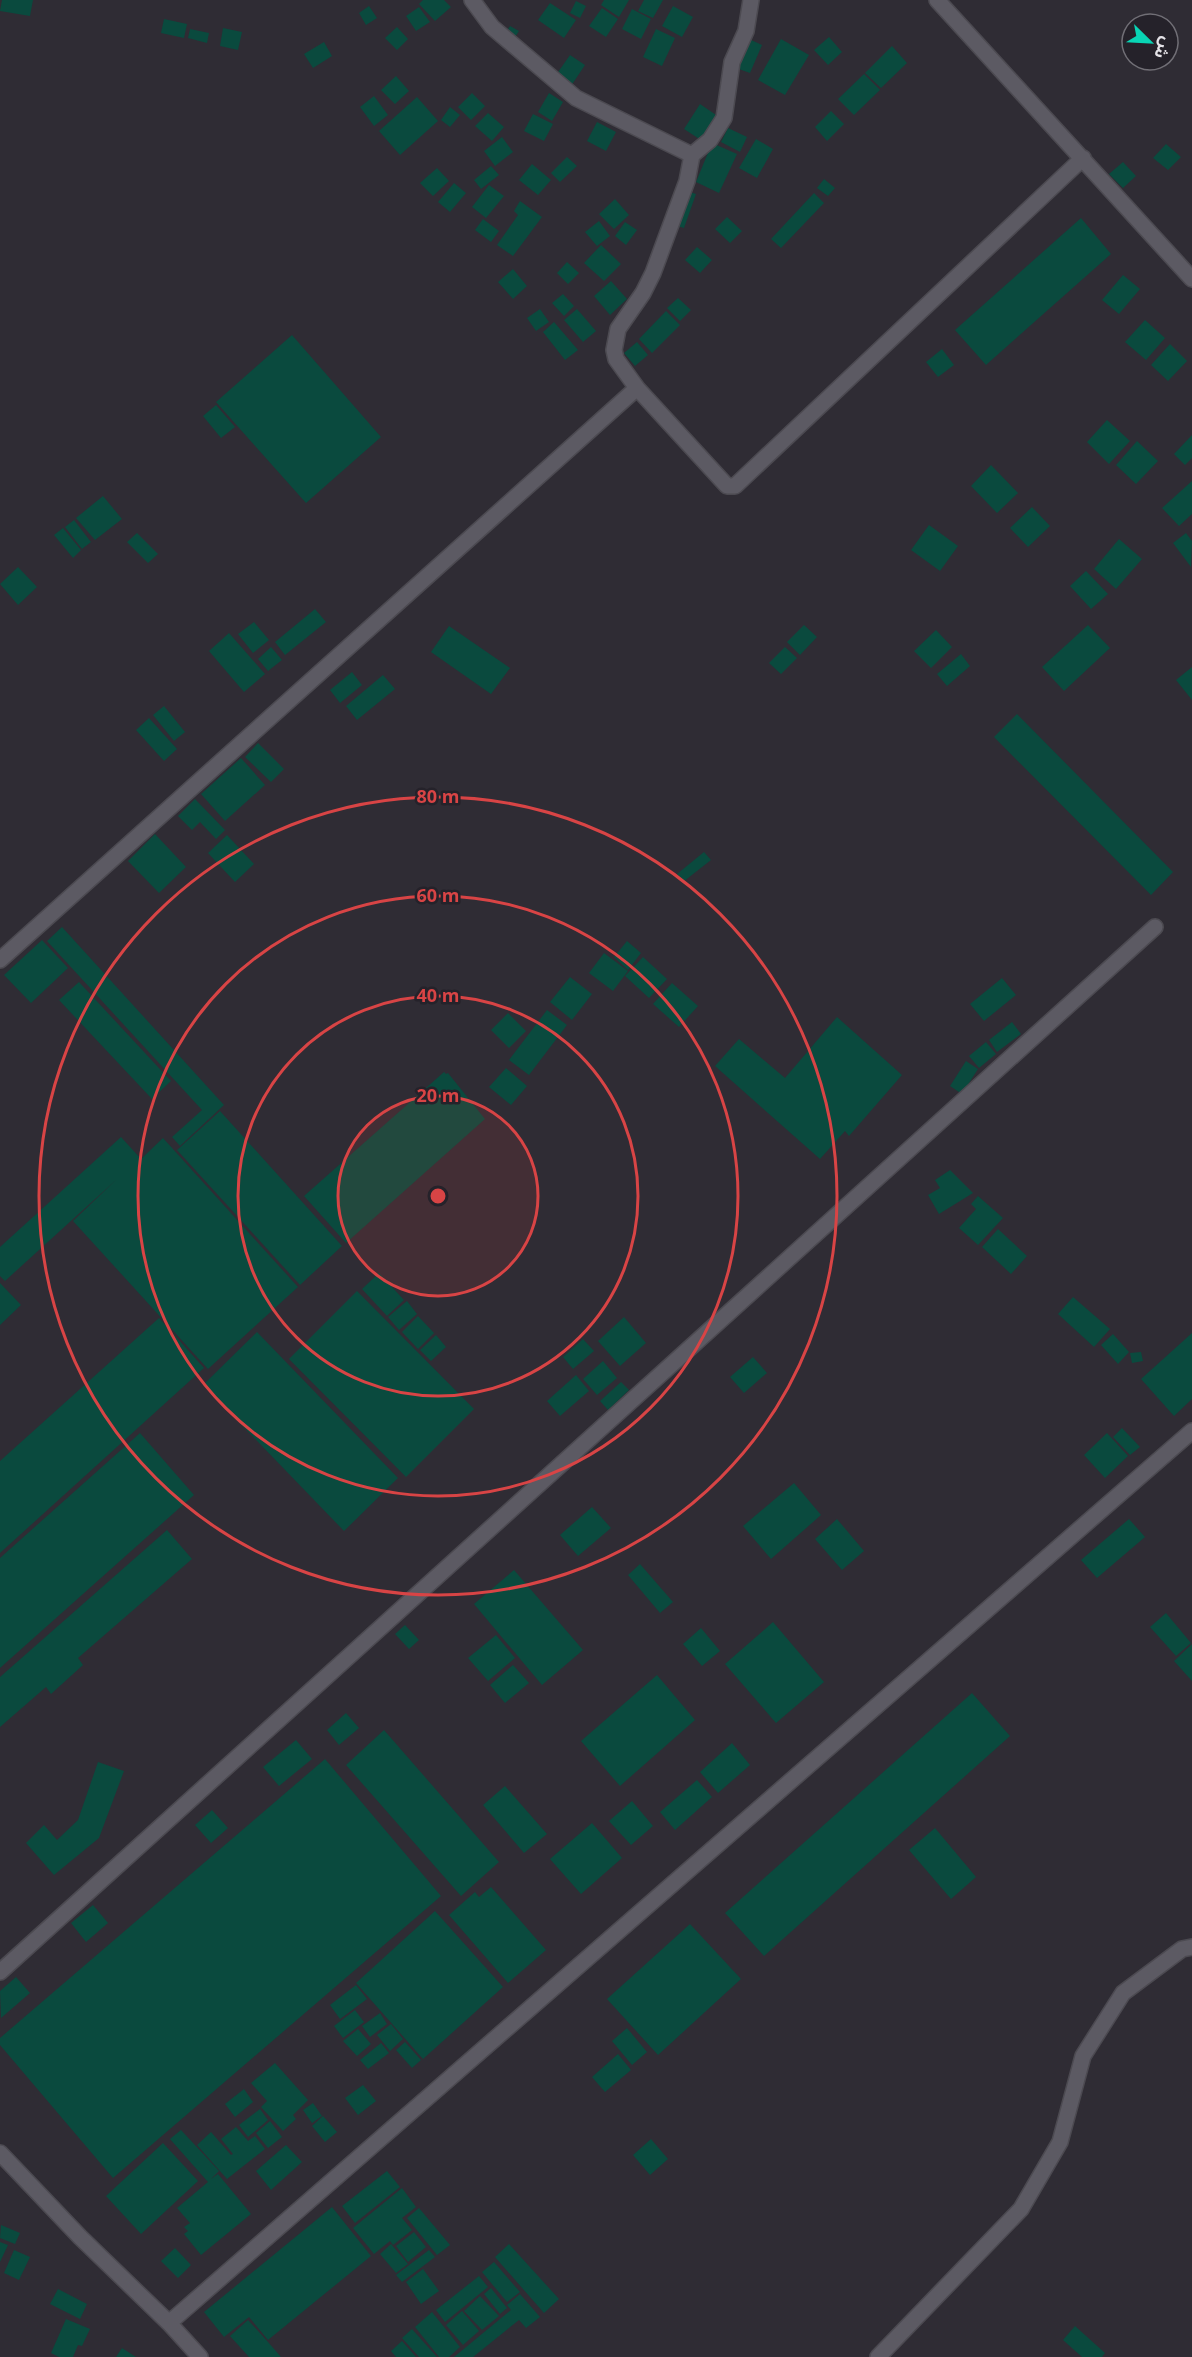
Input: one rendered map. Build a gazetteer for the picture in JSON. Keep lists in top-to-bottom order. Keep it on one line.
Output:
{"north":"bottom right","rings":["80 m","60 m","40 m","20 m"]}
